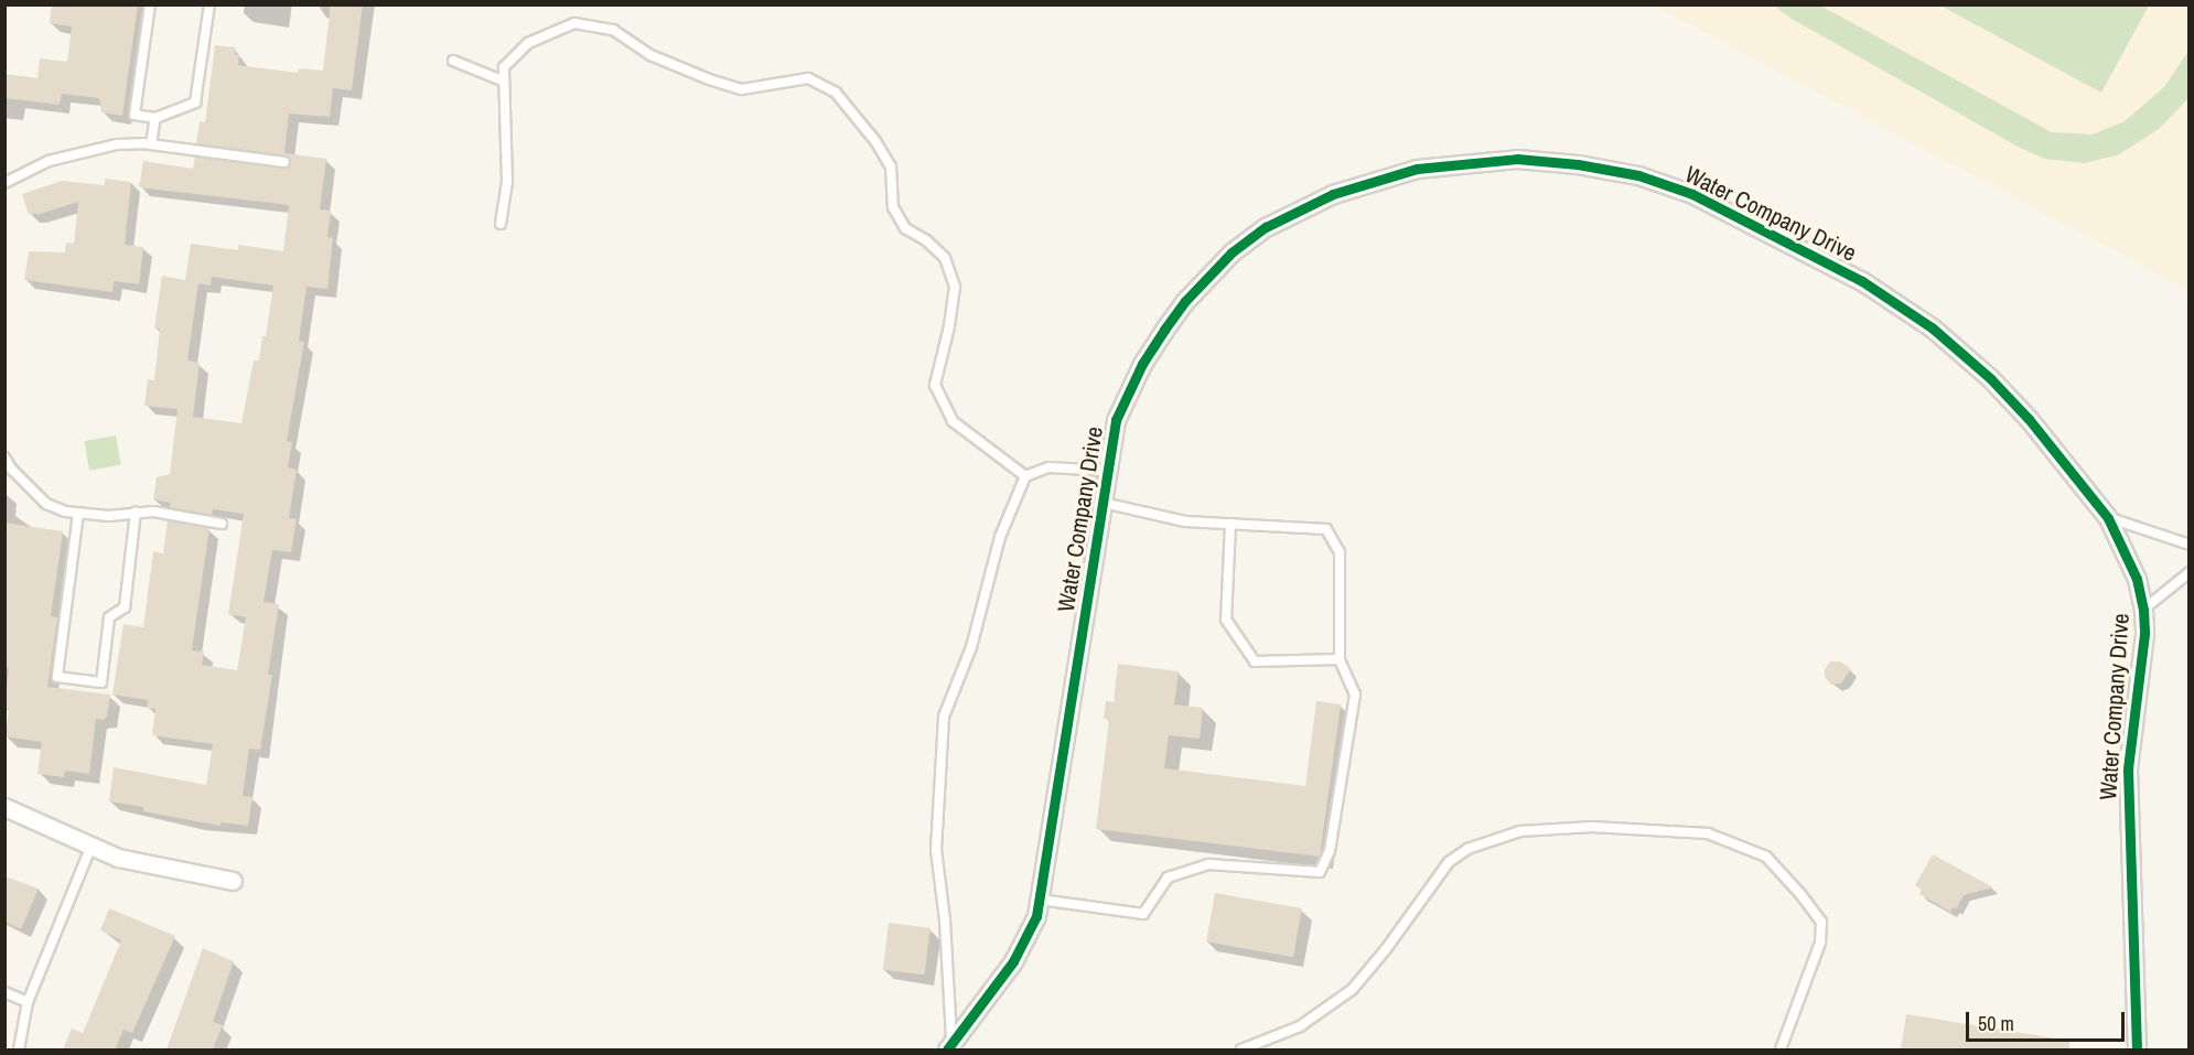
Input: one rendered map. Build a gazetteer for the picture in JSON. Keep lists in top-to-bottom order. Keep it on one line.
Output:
{"streets":{"street":["Water Company Drive"]},"scale_bar":"50 m"}
